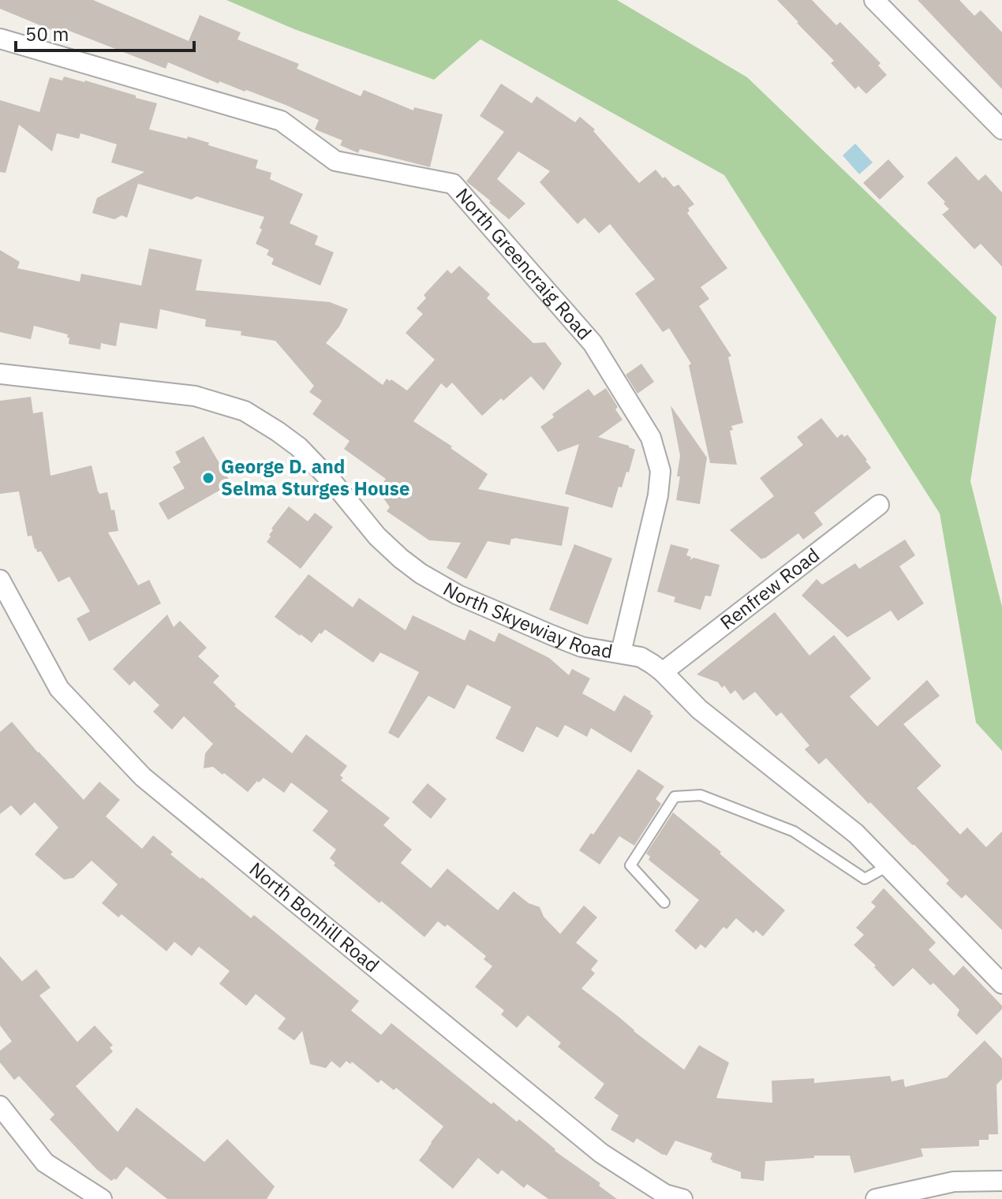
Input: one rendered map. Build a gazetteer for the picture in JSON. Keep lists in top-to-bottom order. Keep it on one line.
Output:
{"streets":{"street":["North Greencraig Road","Renfrew Road","North Skyewiay Road","North Bonhill Road"]},"crossings":[["North Greencraig Road","North Skyewiay Road"],["Renfrew Road","North Skyewiay Road"]],"places":["George D. and Selma Sturges House"],"scale_bar":"50 m"}
